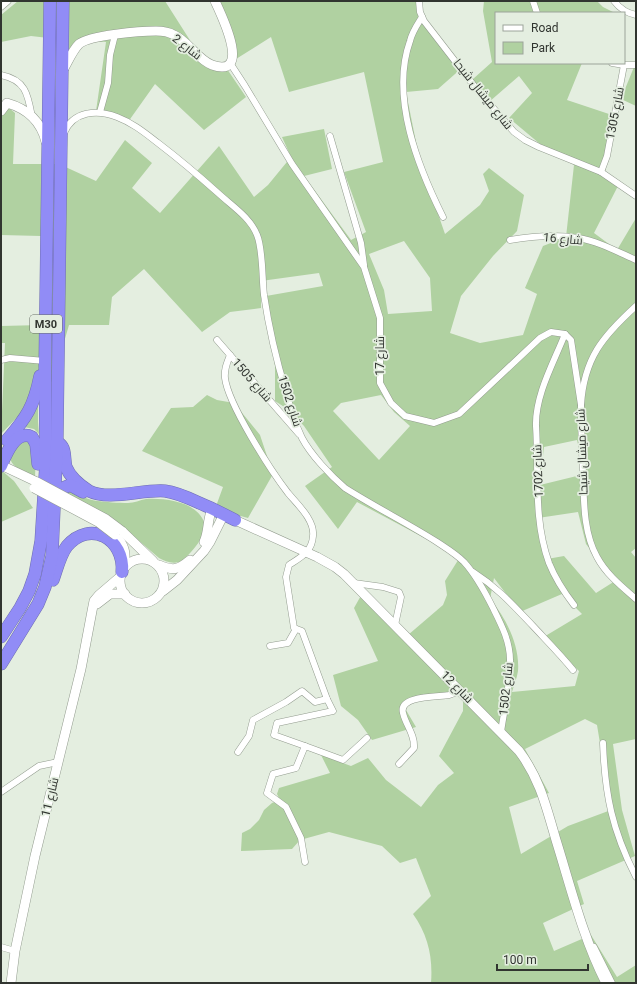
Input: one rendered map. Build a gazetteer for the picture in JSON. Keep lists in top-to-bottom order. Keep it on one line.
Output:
{"streets":{"highway":["M30"],"street":["شارع 2","شارع ميشال شيحا","شارع 1305","شارع 16","شارع 17","شارع 1505","شارع 1502","شارع 1702","شارع 12","شارع 11"]},"crossings":[["شارع 2","شارع 17"],["شارع ميشال شيحا","شارع 1305"],["M30","شارع 1502"],["شارع 17","شارع 1702"],["شارع 1505","شارع 1502"],["شارع 1502","شارع 12"]],"legend":["Road","Park"],"scale_bar":"100 m"}
